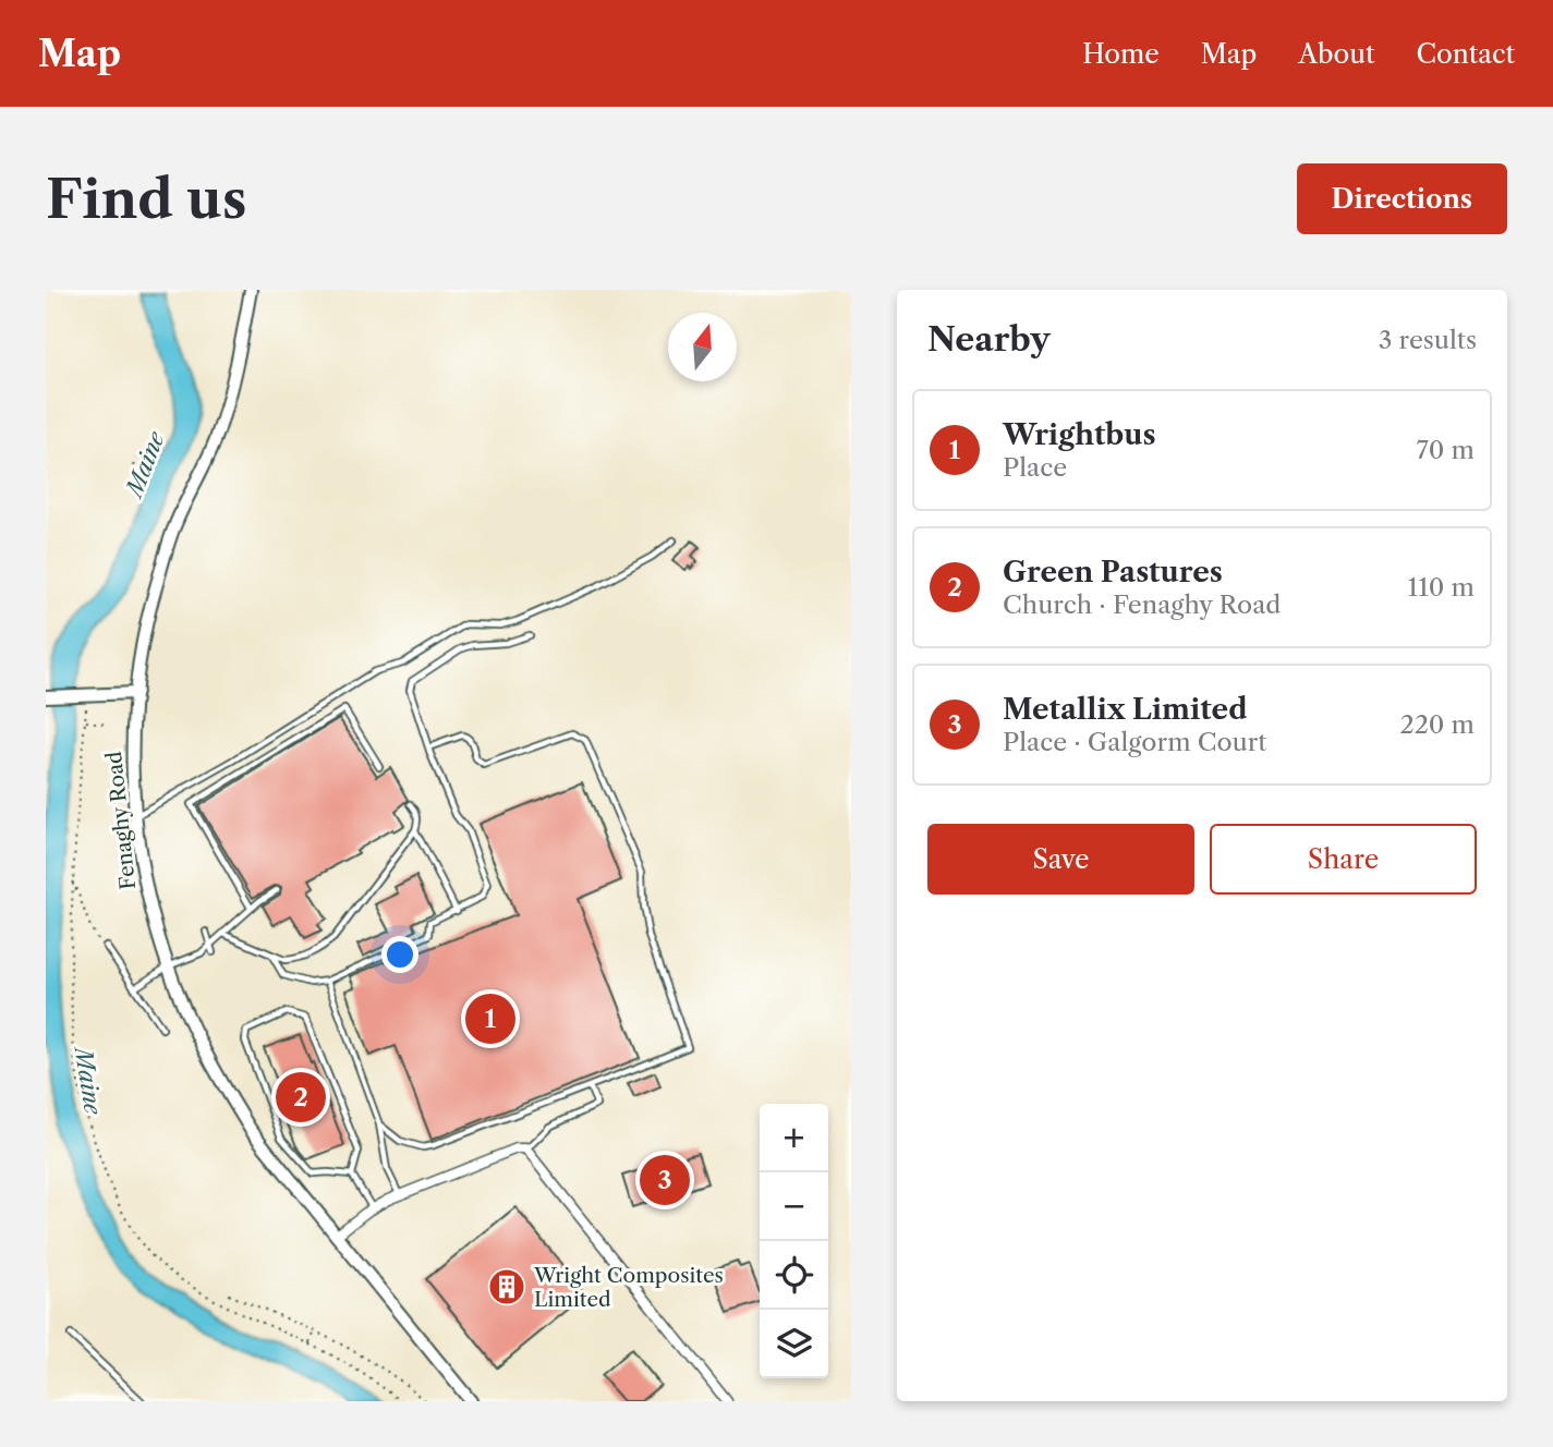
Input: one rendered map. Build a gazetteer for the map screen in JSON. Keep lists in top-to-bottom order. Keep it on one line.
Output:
{"streets":{"street":["Fenaghy Road"]},"water":["Maine"],"places":{"building":["Wright Composites Limited"]},"north":"top","page":{"header":"Map","nav":["Home","Map","About","Contact"],"buttons":["Directions",["Save","Share"]],"title":"Find us","heading":["Nearby","3 results"],"list":[{"mark":"1","name":"Wrightbus","note":"Place","value":"70 m"},{"mark":"2","name":"Green Pastures","note":"Church · Fenaghy Road","value":"110 m"},{"mark":"3","name":"Metallix Limited","note":"Place · Galgorm Court","value":"220 m"}],"pins":["1","2","3"],"map_buttons":["+","−"]}}
